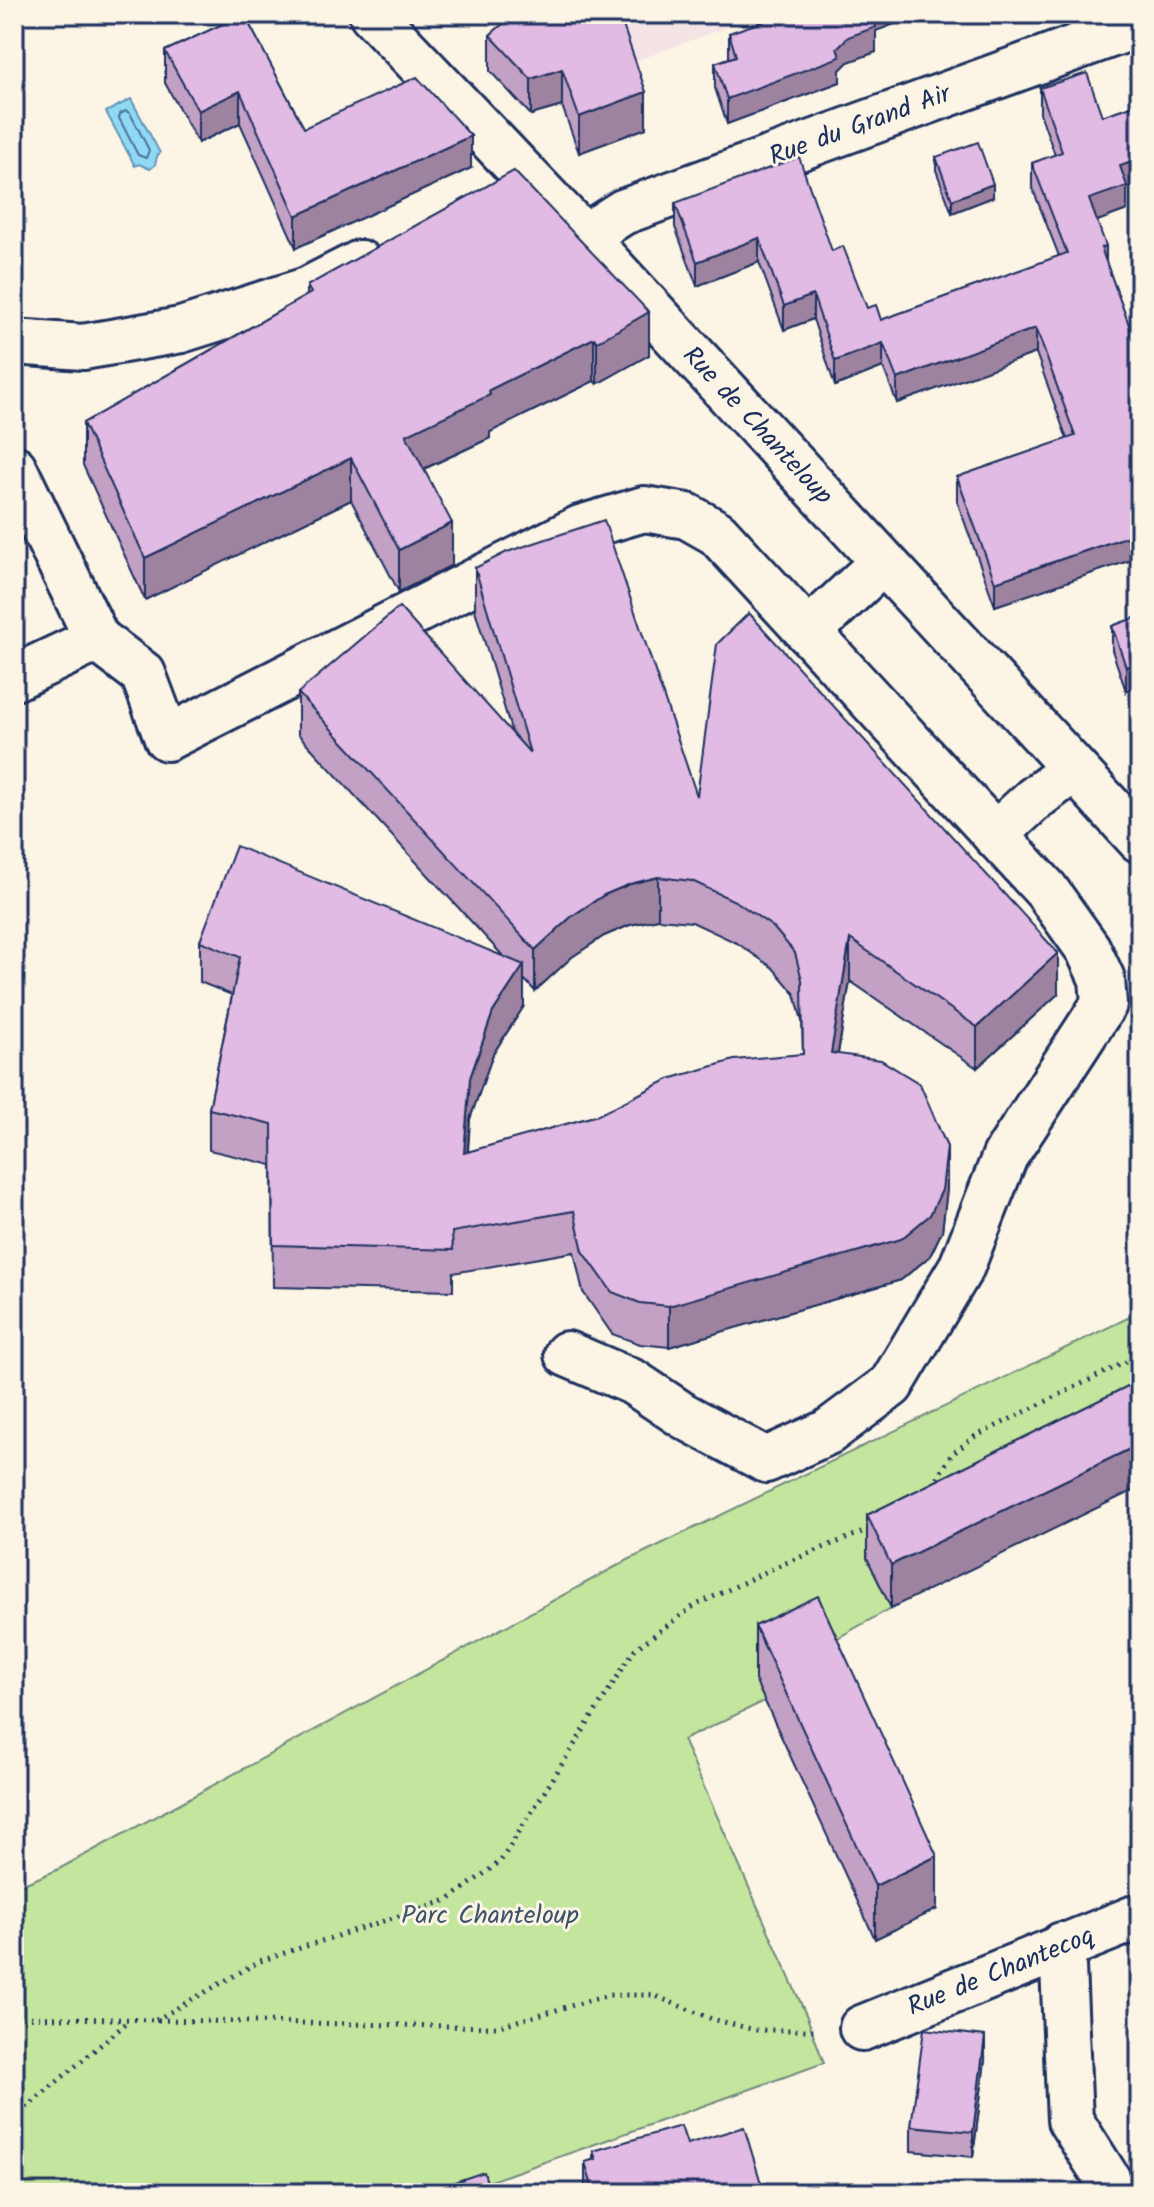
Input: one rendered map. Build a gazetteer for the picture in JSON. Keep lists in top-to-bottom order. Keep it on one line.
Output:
{"streets":{"street":["Rue du Grand Air","Rue de Chanteloup","Rue de Chantecoq"]},"crossings":[["Rue du Grand Air","Rue de Chanteloup"]],"parks":["Parc Chanteloup"]}
